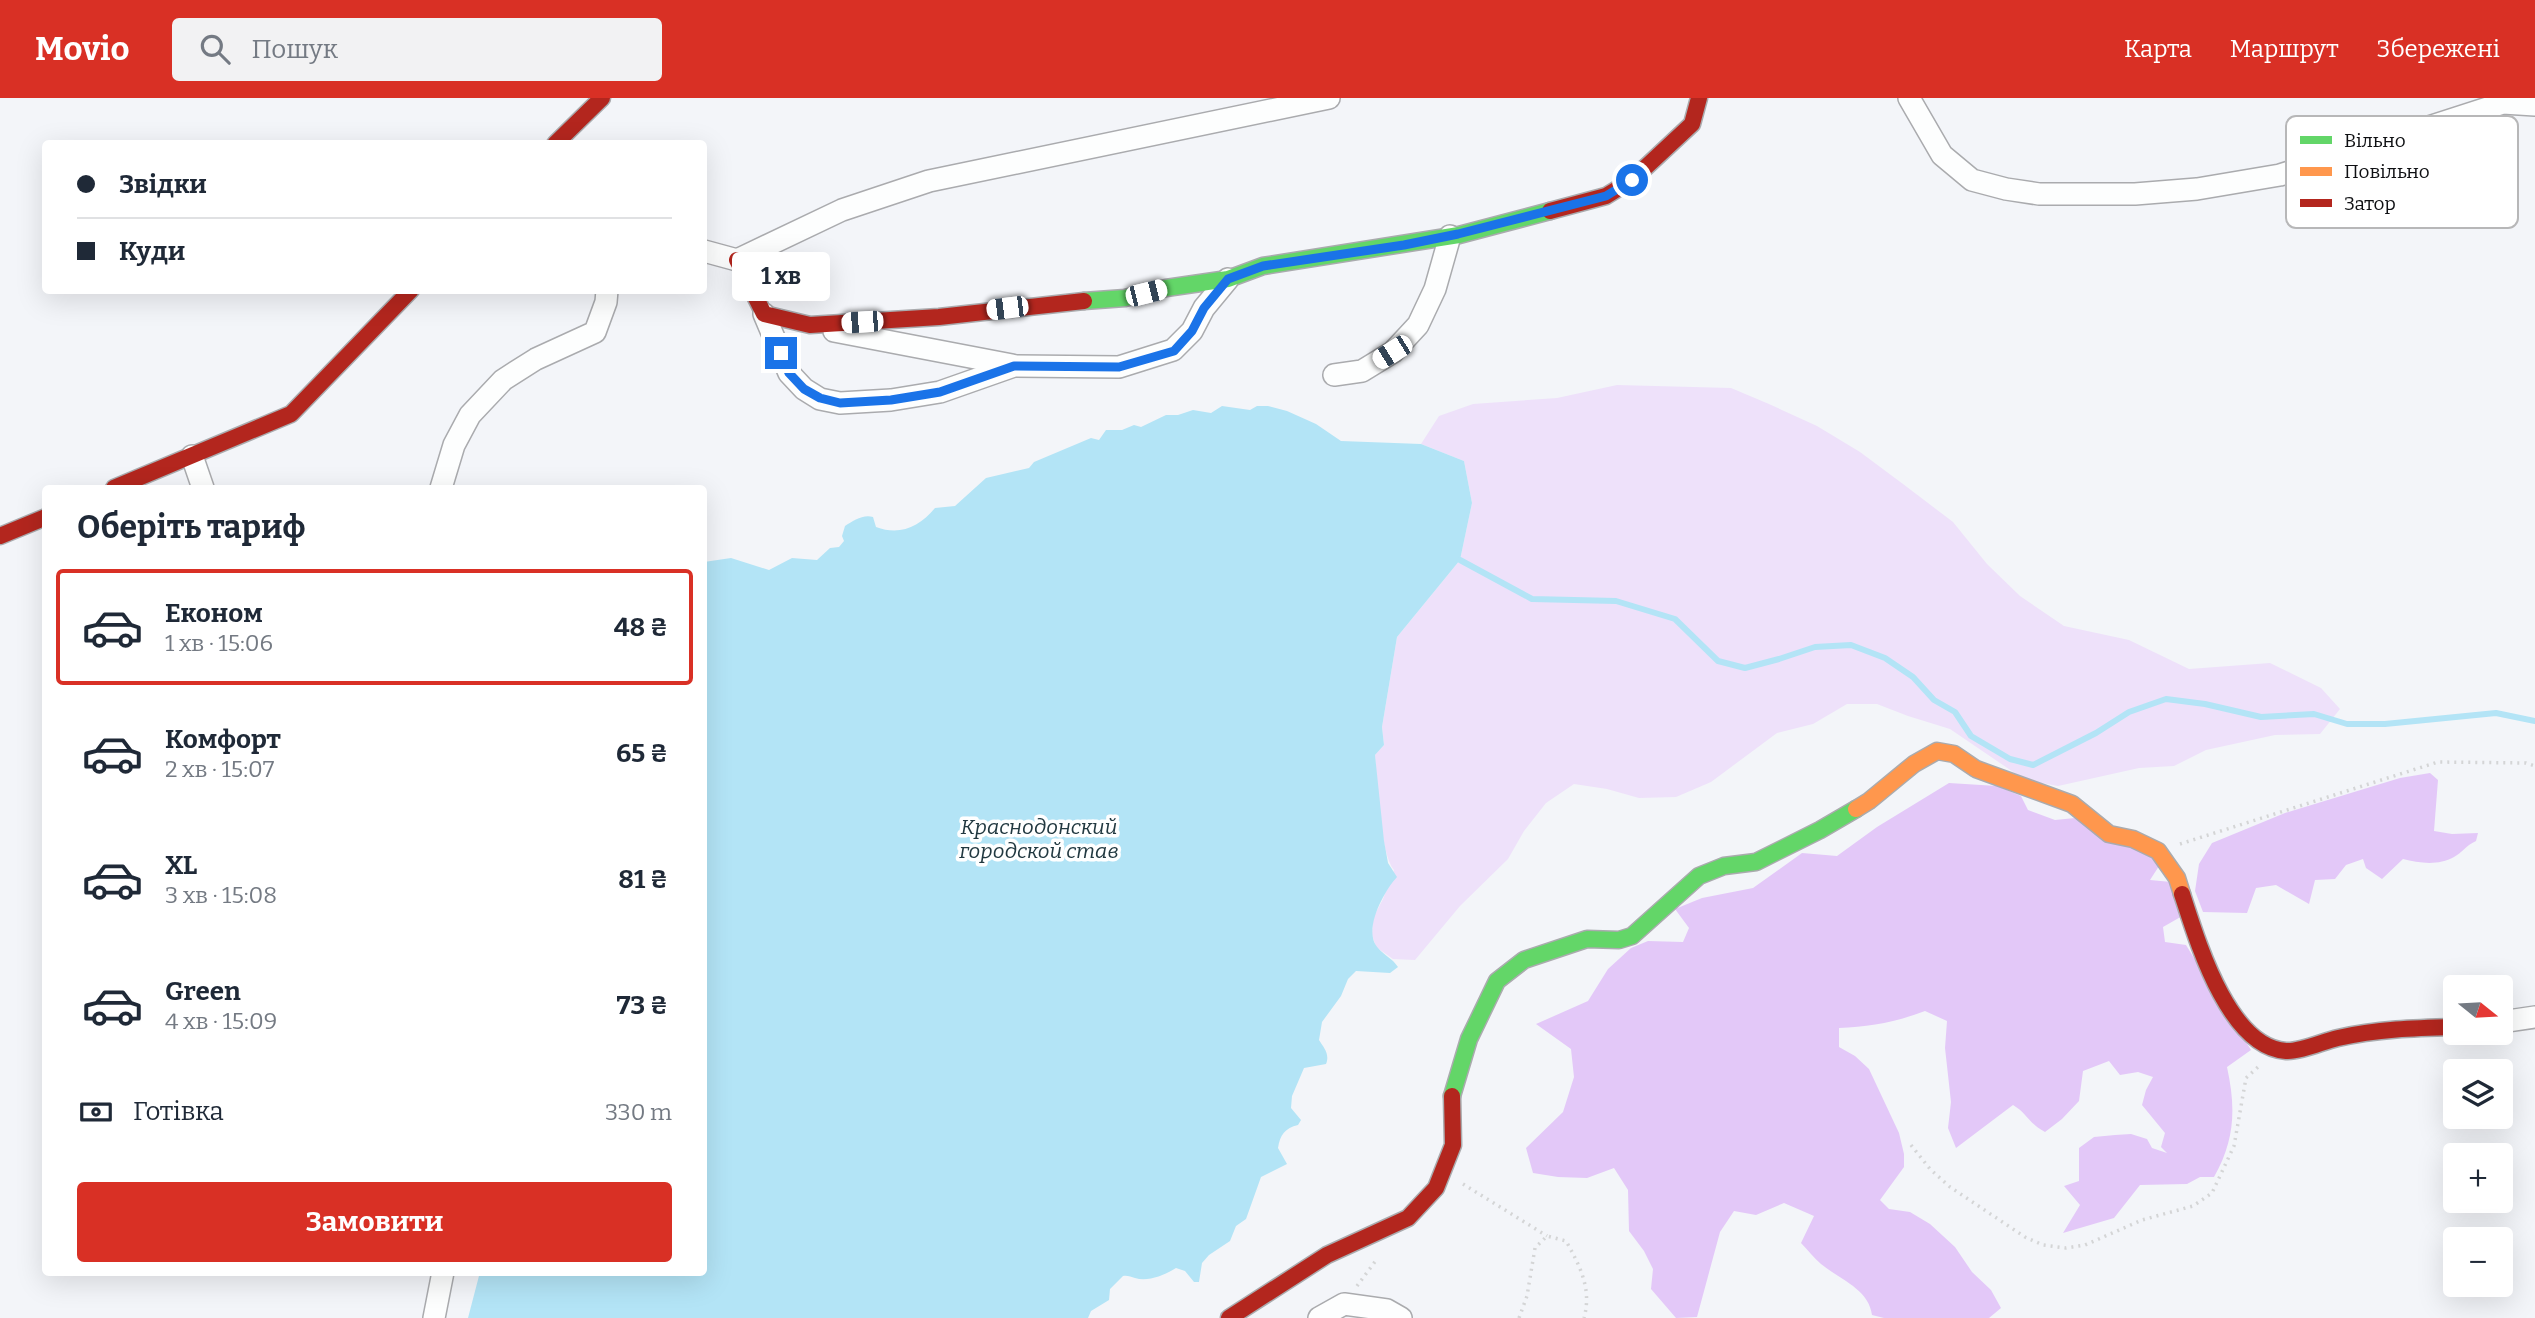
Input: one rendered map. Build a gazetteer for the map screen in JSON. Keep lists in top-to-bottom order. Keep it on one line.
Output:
{"water":["Краснодонский городской став"],"legend":["Вільно","Повільно","Затор"],"north":"right","page":{"header":"Movio","search":"Пошук","nav":["Карта","Маршрут","Збережені"],"banner":["Звідки","Куди"],"bubble":"1 хв","heading":"Оберіть тариф","list":[{"name":"Економ","note":"1 хв · 15:06","value":"48 ₴"},{"name":"Комфорт","note":"2 хв · 15:07","value":"65 ₴"},{"name":"XL","note":"3 хв · 15:08","value":"81 ₴"},{"name":"Green","note":"4 хв · 15:09","value":"73 ₴"}],"map_buttons":["+","−"],"pay":["Готівка","330 m"],"buttons":"Замовити"}}
